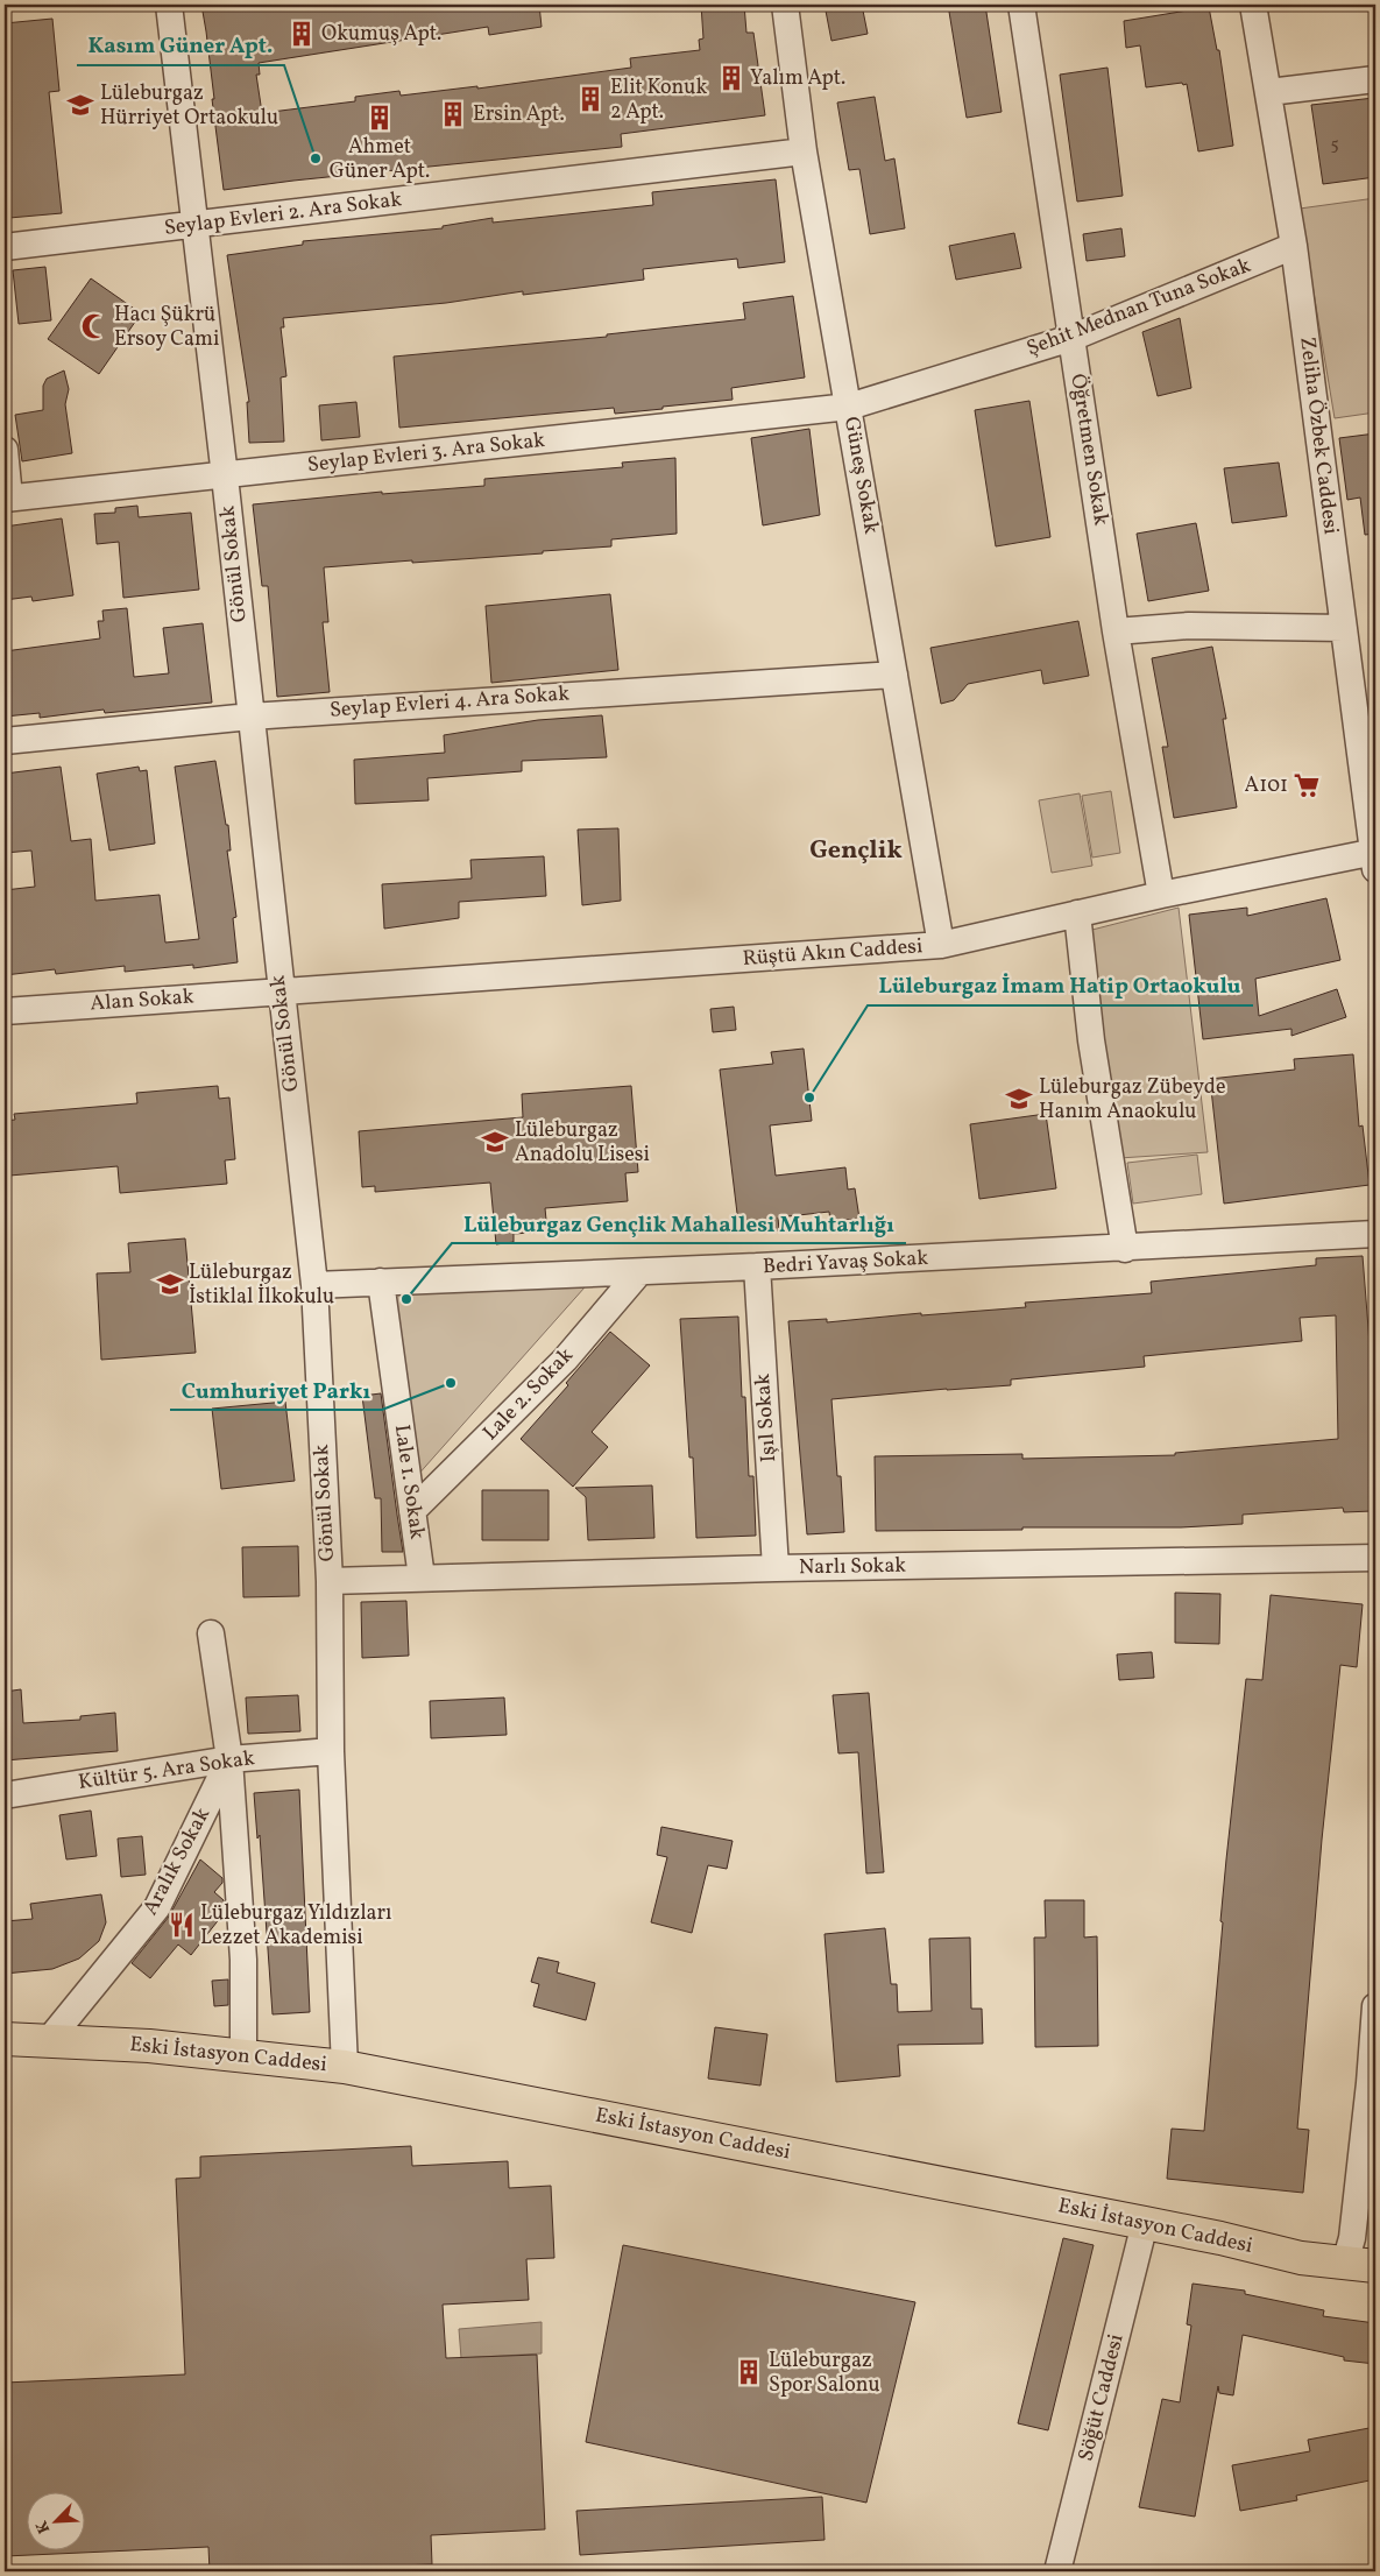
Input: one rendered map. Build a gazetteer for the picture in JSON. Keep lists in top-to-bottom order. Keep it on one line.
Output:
{"streets":{"main road":["Eski İstasyon Caddesi"],"street":["Seylap Evleri 2. Ara Sokak","Şehit Mednan Tuna Sokak","Zeliha Özbek Caddesi","Öğretmen Sokak","Seylap Evleri 3. Ara Sokak","Güneş Sokak","Gönül Sokak","Seylap Evleri 4. Ara Sokak","Rüştü Akın Caddesi","Alan Sokak","Bedri Yavaş Sokak","Lale 2. Sokak","Işıl Sokak","Lale 1. Sokak","Narlı Sokak","Kültür 5. Ara Sokak","Aralık Sokak","Söğüt Caddesi"]},"crossings":[["Seylap Evleri 2. Ara Sokak","Güneş Sokak"],["Seylap Evleri 2. Ara Sokak","Gönül Sokak"],["Şehit Mednan Tuna Sokak","Zeliha Özbek Caddesi"],["Şehit Mednan Tuna Sokak","Öğretmen Sokak"],["Şehit Mednan Tuna Sokak","Seylap Evleri 3. Ara Sokak"],["Şehit Mednan Tuna Sokak","Güneş Sokak"],["Zeliha Özbek Caddesi","Rüştü Akın Caddesi"],["Öğretmen Sokak","Rüştü Akın Caddesi"],["Seylap Evleri 3. Ara Sokak","Güneş Sokak"],["Seylap Evleri 3. Ara Sokak","Gönül Sokak"],["Güneş Sokak","Seylap Evleri 4. Ara Sokak"],["Güneş Sokak","Rüştü Akın Caddesi"],["Gönül Sokak","Seylap Evleri 4. Ara Sokak"],["Gönül Sokak","Rüştü Akın Caddesi"],["Gönül Sokak","Alan Sokak"],["Gönül Sokak","Bedri Yavaş Sokak"],["Gönül Sokak","Narlı Sokak"],["Gönül Sokak","Kültür 5. Ara Sokak"],["Gönül Sokak","Eski İstasyon Caddesi"],["Rüştü Akın Caddesi","Alan Sokak"],["Bedri Yavaş Sokak","Lale 2. Sokak"],["Bedri Yavaş Sokak","Işıl Sokak"],["Bedri Yavaş Sokak","Lale 1. Sokak"],["Lale 2. Sokak","Lale 1. Sokak"],["Işıl Sokak","Narlı Sokak"],["Lale 1. Sokak","Narlı Sokak"],["Kültür 5. Ara Sokak","Aralık Sokak"],["Aralık Sokak","Eski İstasyon Caddesi"],["Eski İstasyon Caddesi","Söğüt Caddesi"]],"districts":["Gençlik"],"places":{"building":["Okumuş Apt.","Yalım Apt.","Elit Konuk 2 Apt.","Ersin Apt.","Ahmet Güner Apt.","Lüleburgaz Spor Salonu"],"school or university":["Lüleburgaz Hürriyet Ortaokulu","Lüleburgaz Zübeyde Hanım Anaokulu","Lüleburgaz Anadolu Lisesi","Lüleburgaz İstiklal İlkokulu"],"other":["Kasım Güner Apt.","Lüleburgaz İmam Hatip Ortaokulu","Lüleburgaz Gençlik Mahallesi Muhtarlığı","Cumhuriyet Parkı"],"mosque":["Hacı Şükrü Ersoy Cami"],"supermarket":["A101"],"restaurant":["Lüleburgaz Yıldızları Lezzet Akademisi"]},"house_numbers":["5"],"north":"bottom left"}
